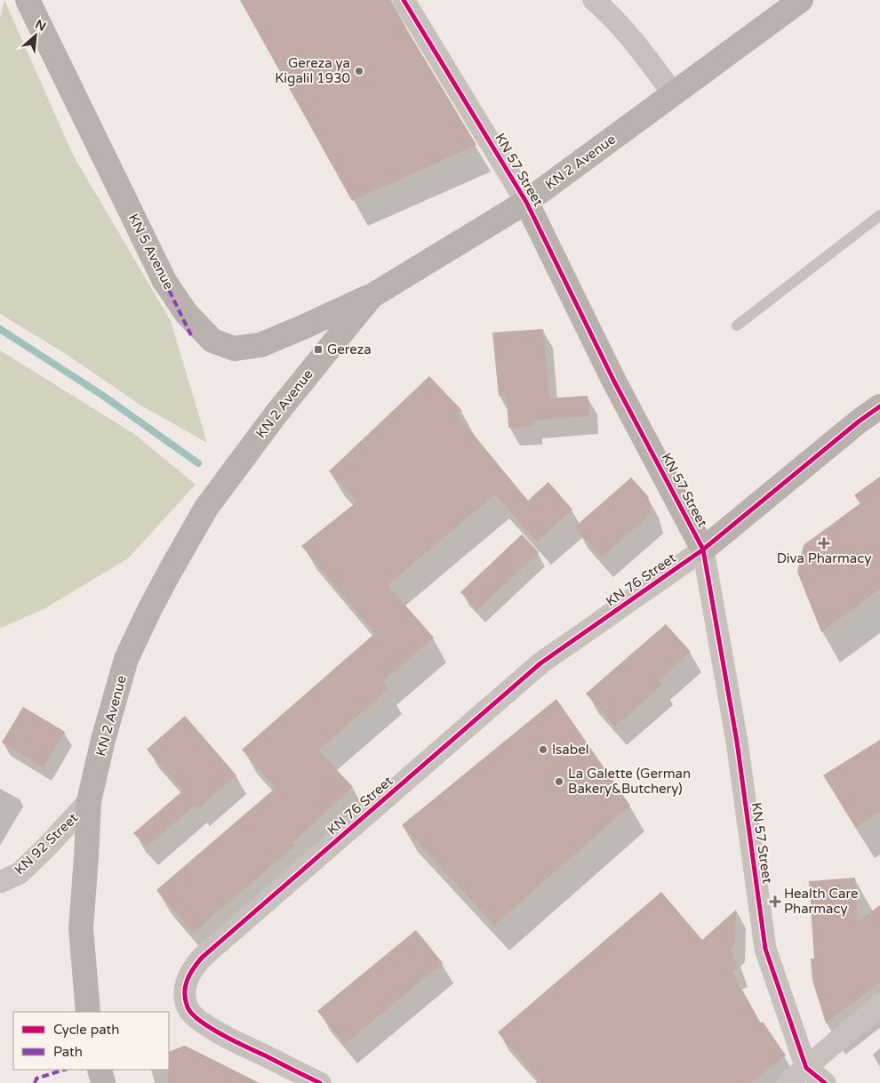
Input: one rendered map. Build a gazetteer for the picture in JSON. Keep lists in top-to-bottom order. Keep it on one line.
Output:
{"streets":{"main road":["KN 2 Avenue","KN 57 Street","KN 5 Avenue"],"street":["KN 76 Street","KN 92 Street"]},"crossings":[["KN 2 Avenue","KN 57 Street"],["KN 2 Avenue","KN 5 Avenue"],["KN 2 Avenue","KN 92 Street"],["KN 57 Street","KN 76 Street"]],"places":{"other":["Gereza ya KigaliI 1930","Isabel","La Galette (German Bakery&Butchery)"],"transit":["Gereza"],"health":["Diva Pharmacy","Health Care Pharmacy"]},"legend":["Cycle path","Path"],"north":"top right"}
